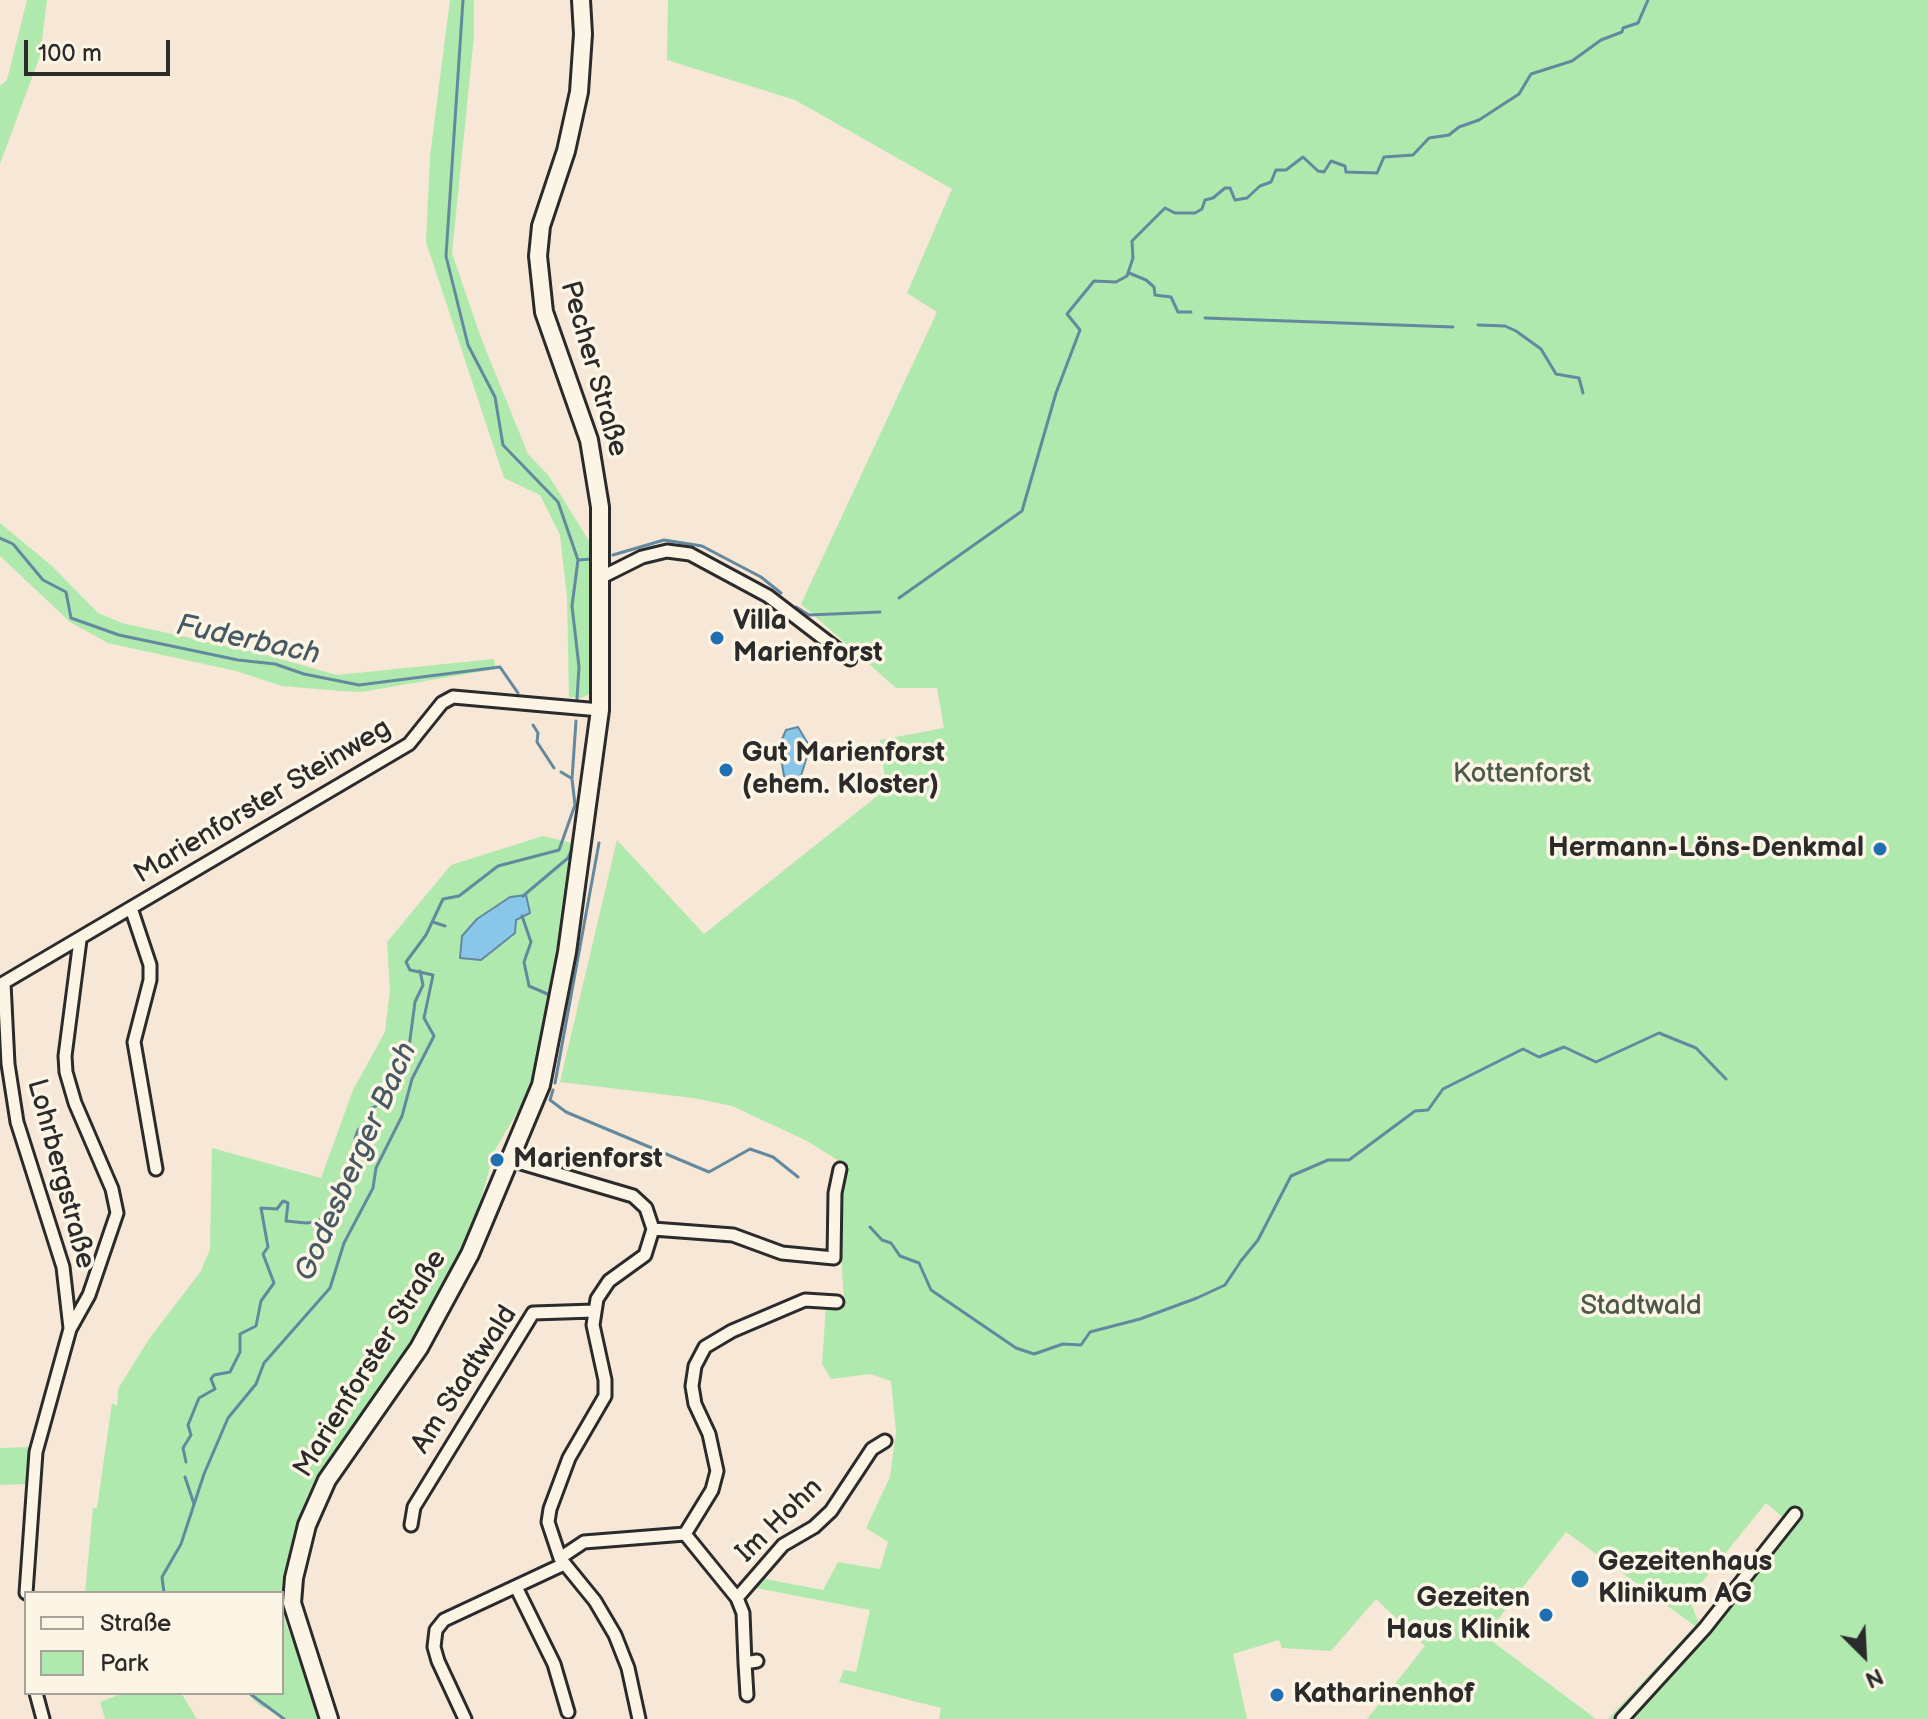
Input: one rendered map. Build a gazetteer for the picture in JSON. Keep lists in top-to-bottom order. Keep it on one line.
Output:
{"streets":{"main road":["Pecher Straße","Marienforster Straße"],"street":["Marienforster Steinweg","Lohrbergstraße","Am Stadtwald","Im Hohn"]},"crossings":[["Pecher Straße","Marienforster Steinweg"],["Pecher Straße","Marienforster Straße"],["Marienforster Steinweg","Lohrbergstraße"],["Marienforster Steinweg","Marienforster Straße"]],"water":["Fuderbach","Godesberger Bach"],"parks":["Kottenforst","Stadtwald"],"places":["Villa Marienforst","Gut Marienforst (ehem. Kloster)","Hermann-Löns-Denkmal","Marienforst","Gezeitenhaus Klinikum AG","Gezeiten Haus Klinik","Katharinenhof"],"legend":["Straße","Park"],"scale_bar":"100 m","north":"bottom right"}
